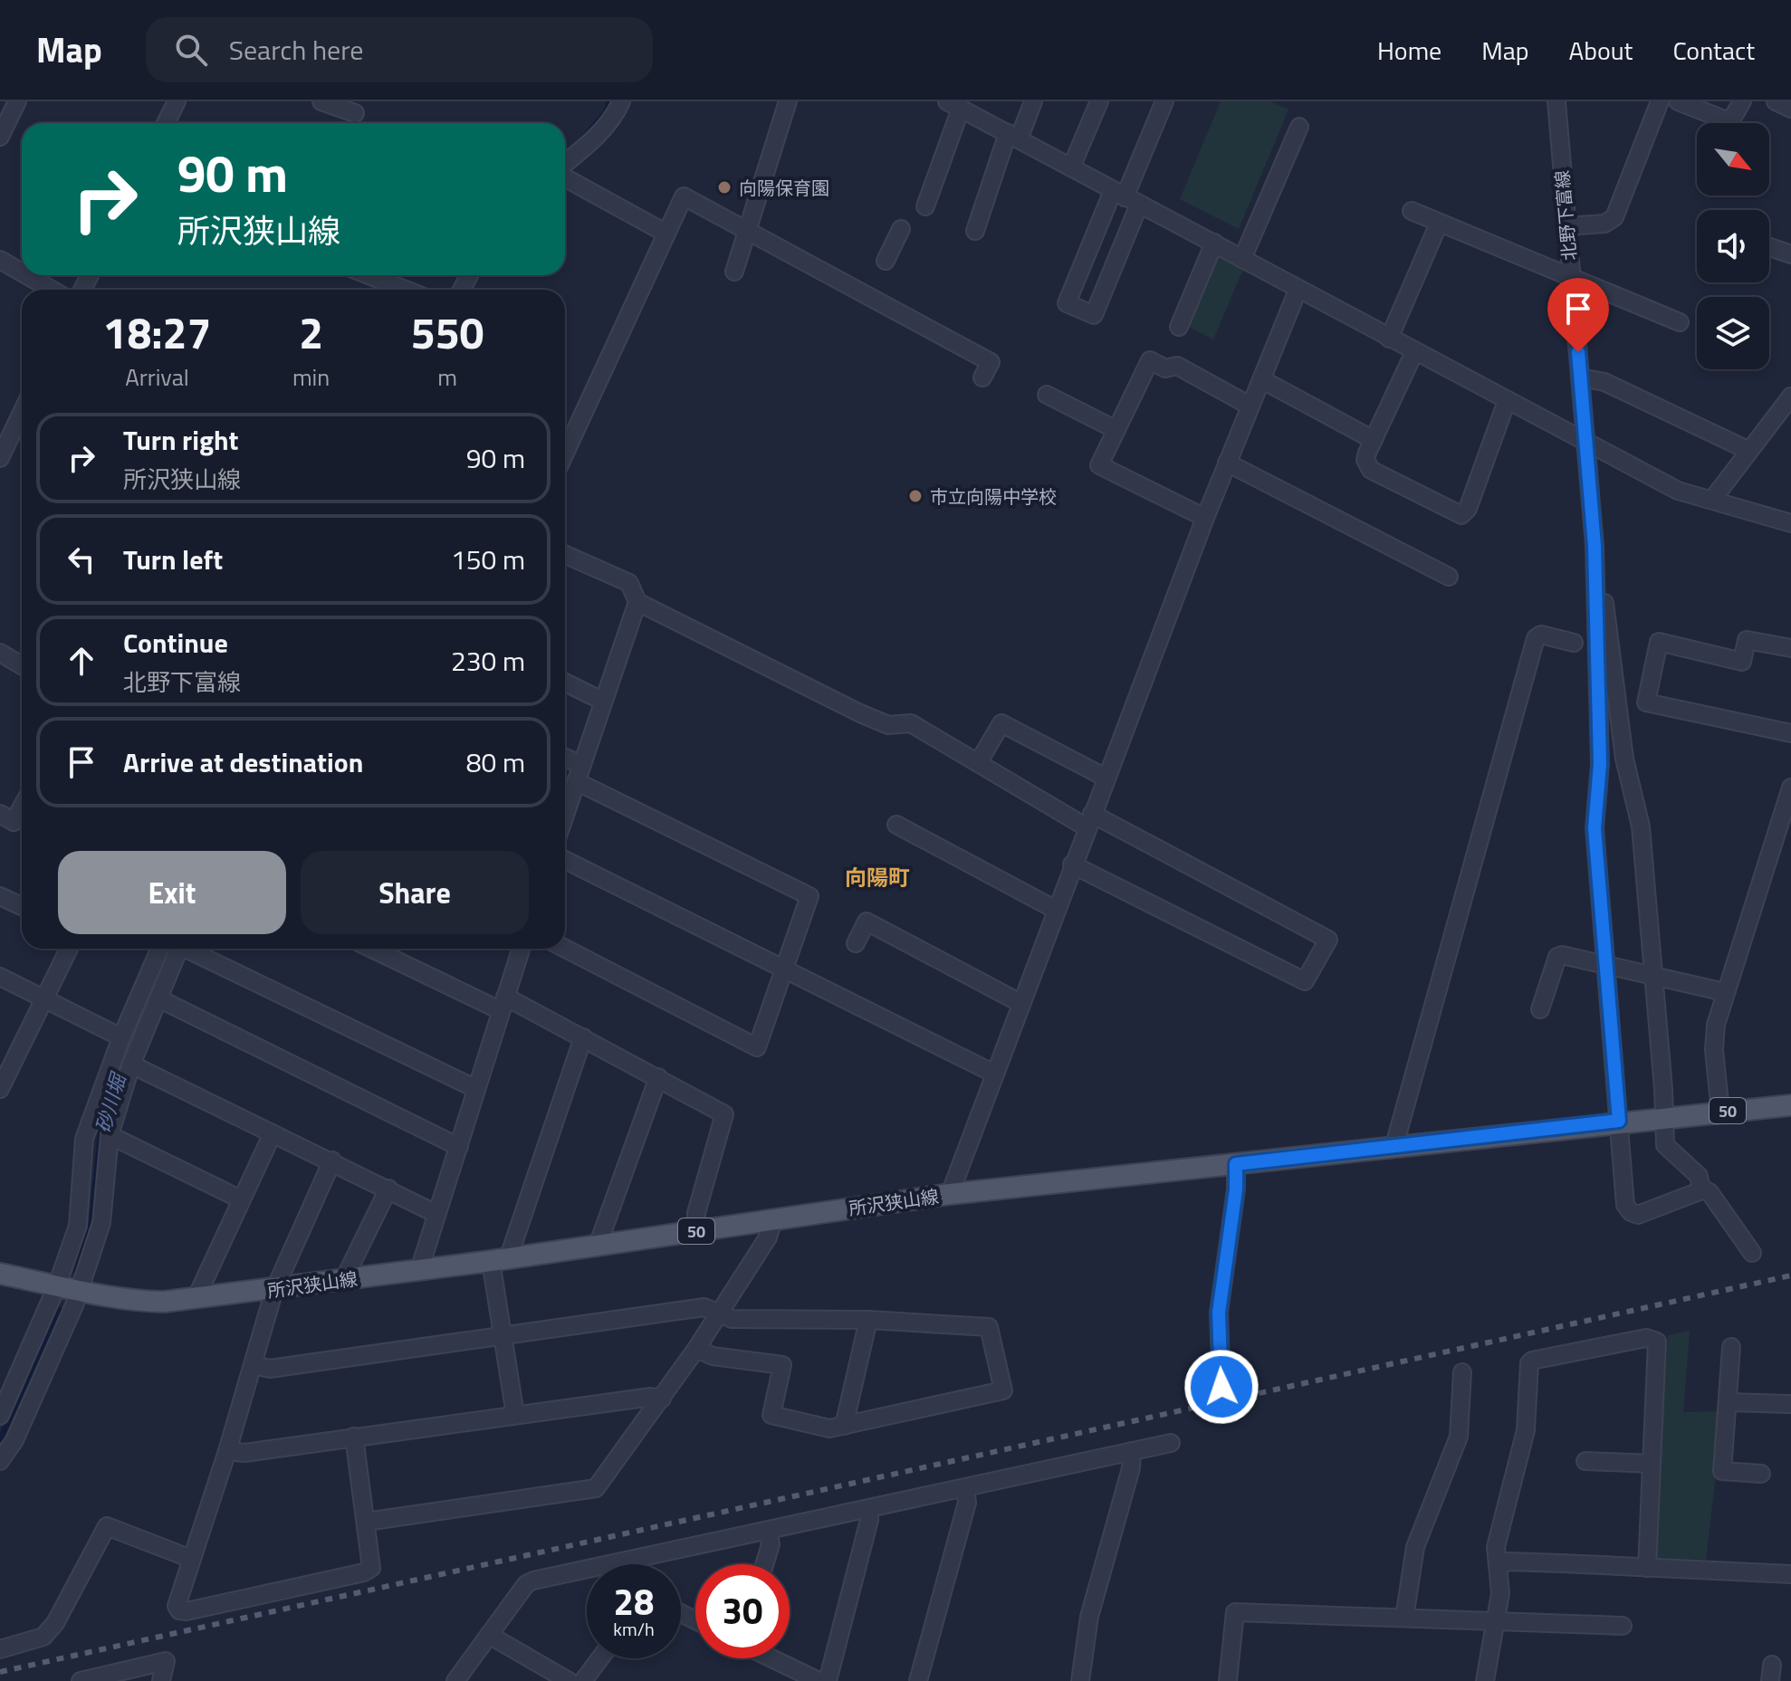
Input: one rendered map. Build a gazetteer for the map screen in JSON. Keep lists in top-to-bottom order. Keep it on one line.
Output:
{"streets":{"main road":["50","所沢狭山線"],"street":["北野下富線"]},"districts":["向陽町"],"water":["砂川堀"],"places":["向陽保育園","市立向陽中学校"],"north":"bottom right","page":{"header":"Map","search":"Search here","nav":["Home","Map","About","Contact"],"turn":["90 m","所沢狭山線"],"eta":["18:27","Arrival","2","min","550","m"],"list":[{"name":"Turn right","note":"所沢狭山線","value":"90 m"},{"name":"Turn left","value":"150 m"},{"name":"Continue","note":"北野下富線","value":"230 m"},{"name":"Arrive at destination","value":"80 m"}],"buttons":["Exit","Share"],"speed":"28 km/h","limit":"30"}}
